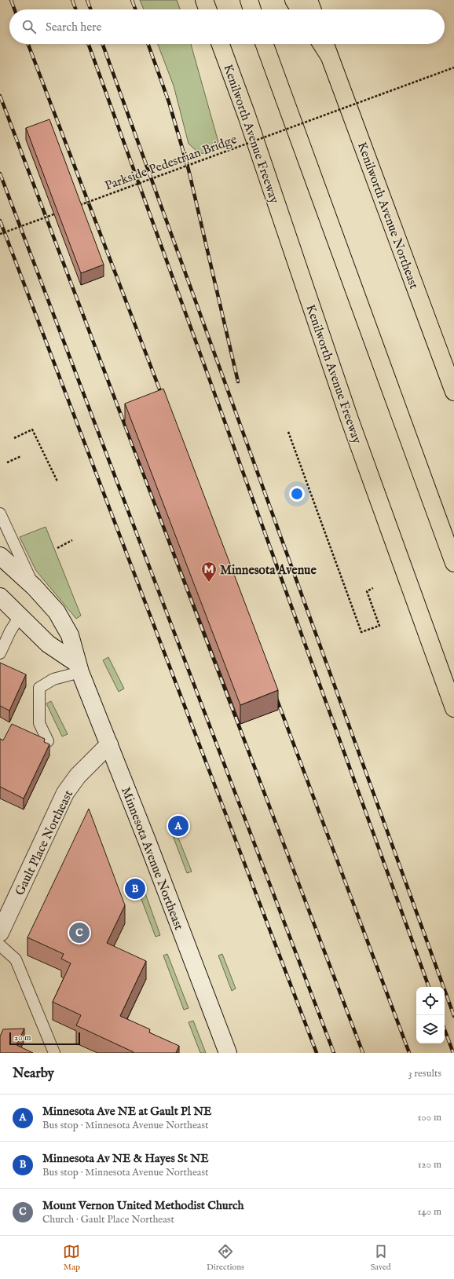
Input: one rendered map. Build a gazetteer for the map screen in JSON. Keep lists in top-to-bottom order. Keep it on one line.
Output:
{"streets":{"main road":["Kenilworth Avenue Freeway","Kenilworth Avenue Northeast","Gault Place Northeast","Minnesota Avenue Northeast"],"path":["Parkside Pedestrian Bridge"]},"crossings":[["Gault Place Northeast","Minnesota Avenue Northeast"]],"places":{"metro station":["Minnesota Avenue"]},"scale_bar":"20 m","page":{"search":"Search here","pins":["A","B","C"],"scale":"20 m","heading":["Nearby","3 results"],"list":[{"mark":"A","name":"Minnesota Ave NE at Gault Pl NE","note":"Bus stop · Minnesota Avenue Northeast","value":"100 m"},{"mark":"B","name":"Minnesota Av NE & Hayes St NE","note":"Bus stop · Minnesota Avenue Northeast","value":"120 m"},{"mark":"C","name":"Mount Vernon United Methodist Church","note":"Church · Gault Place Northeast","value":"140 m"}],"nav":["Map","Directions","Saved"]}}
